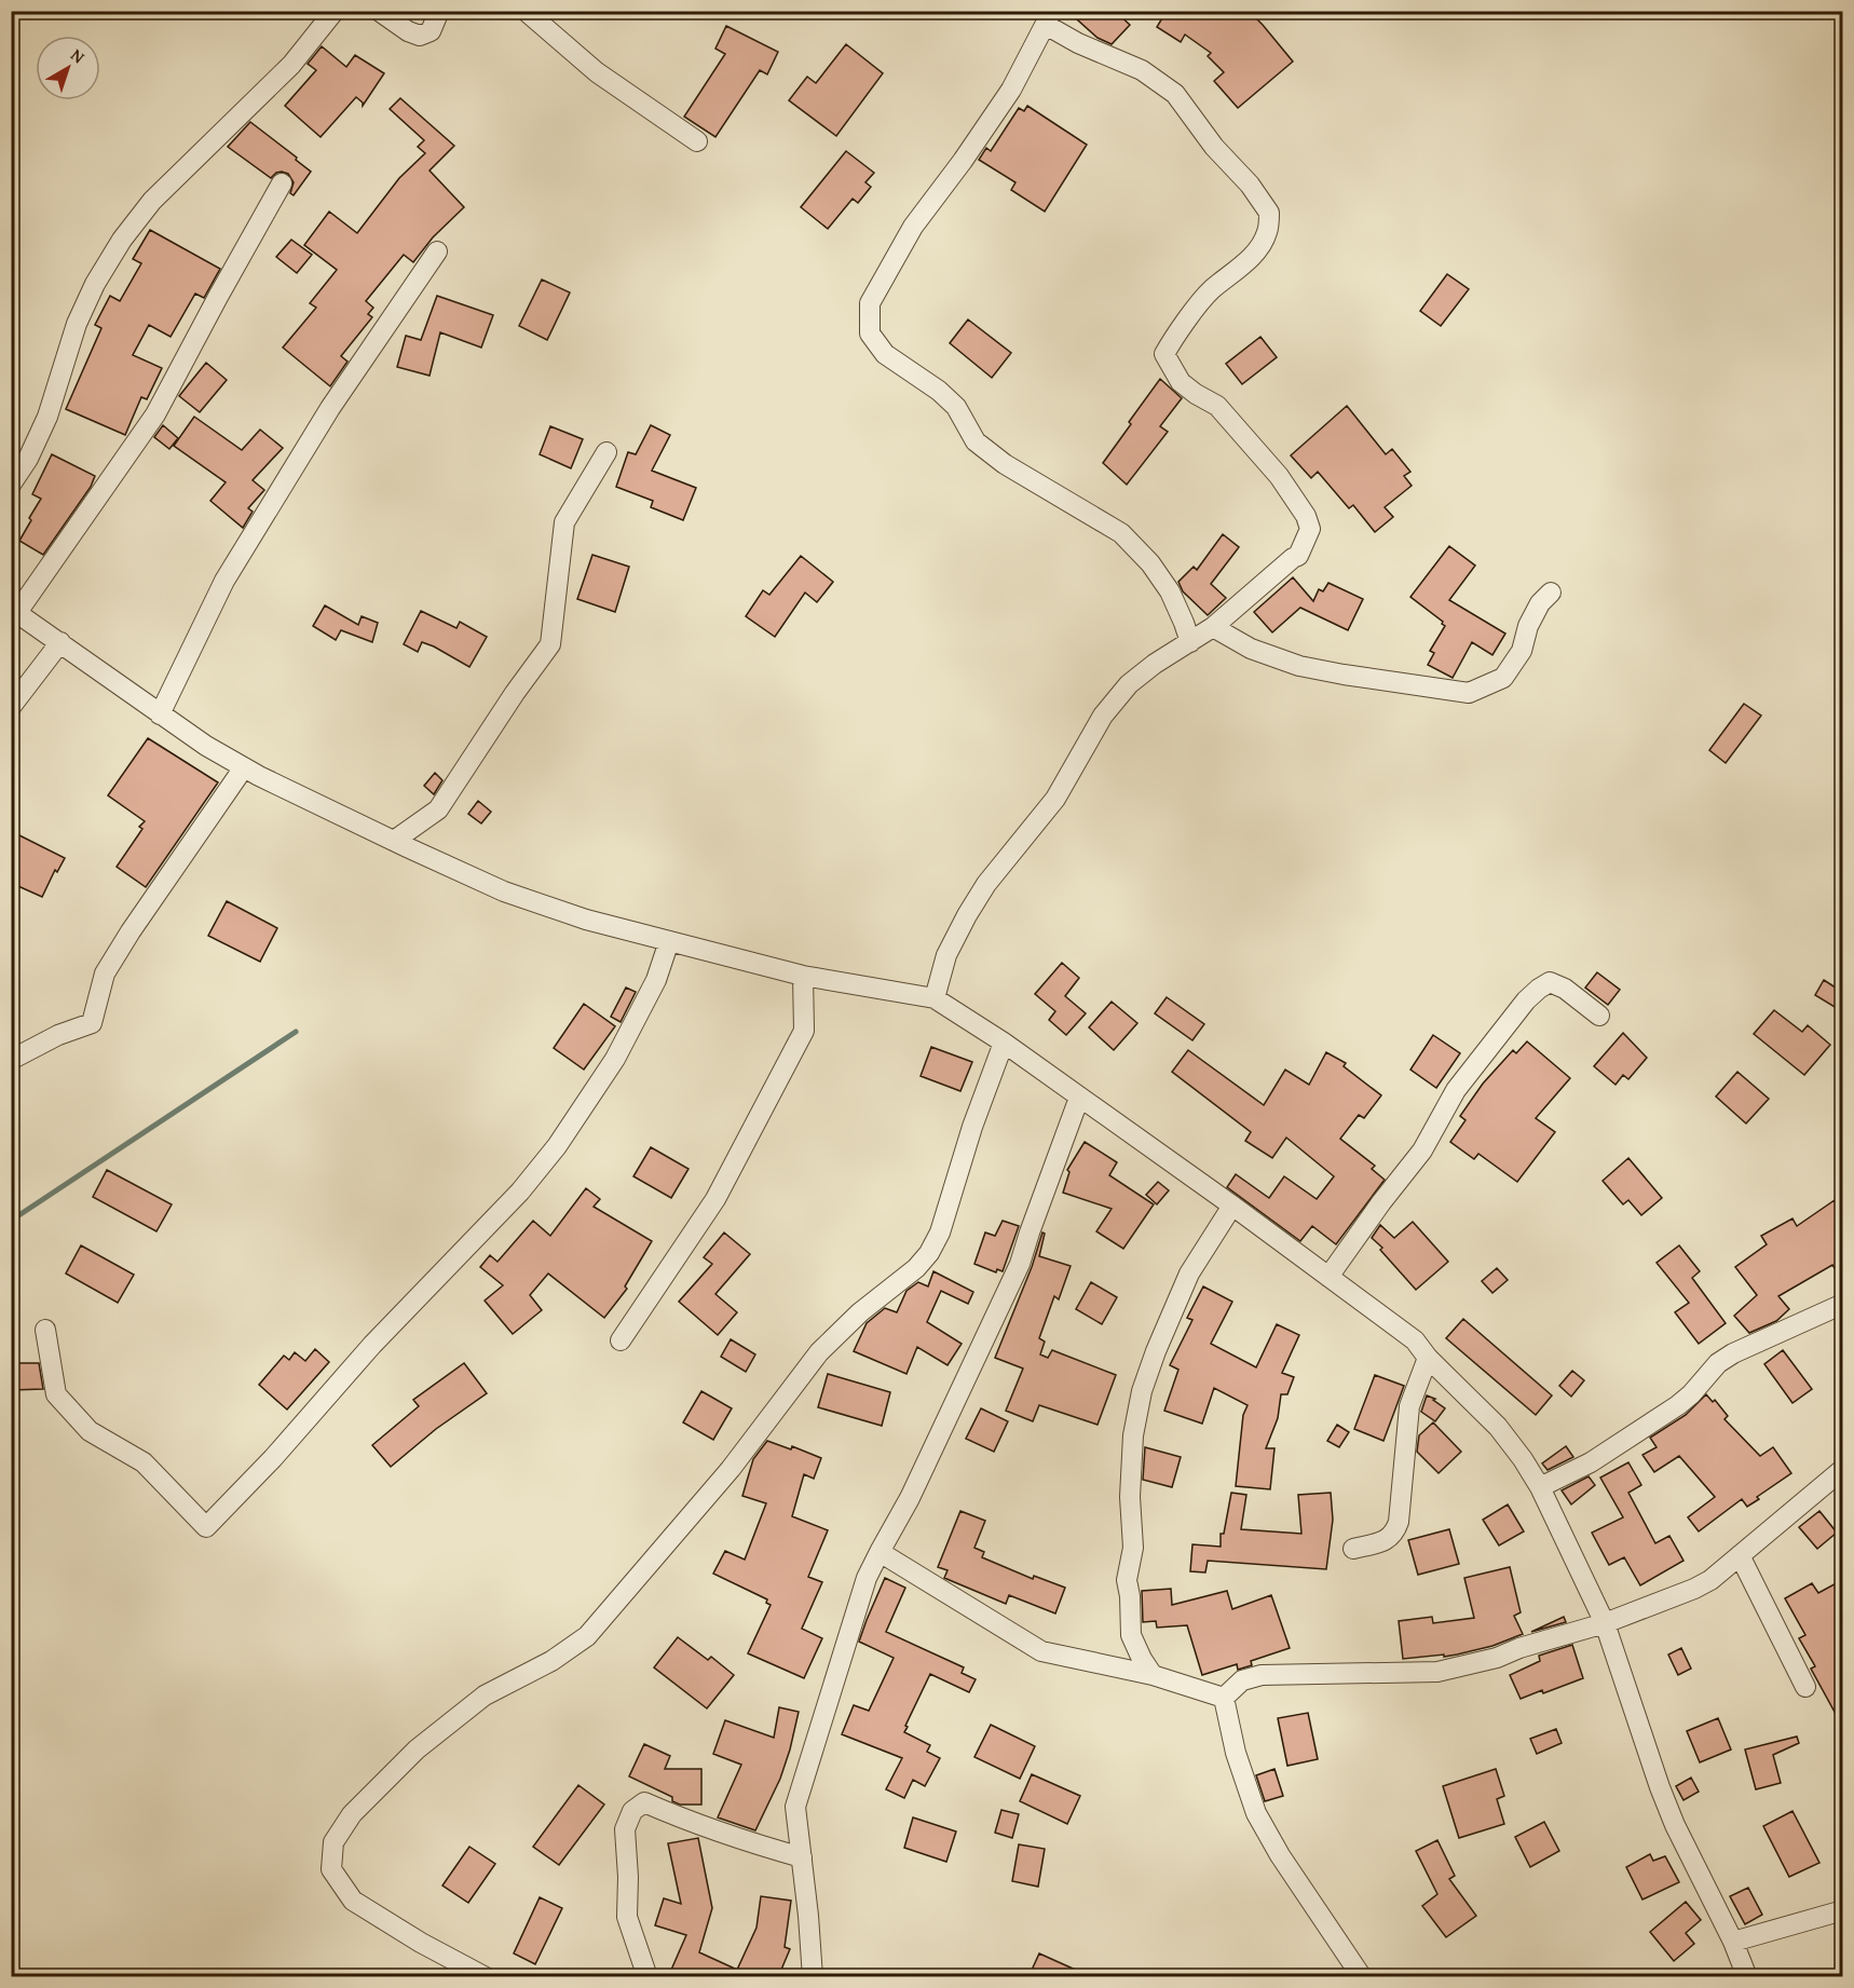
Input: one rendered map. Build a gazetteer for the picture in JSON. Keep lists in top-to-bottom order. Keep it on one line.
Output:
{"north":"top right"}
